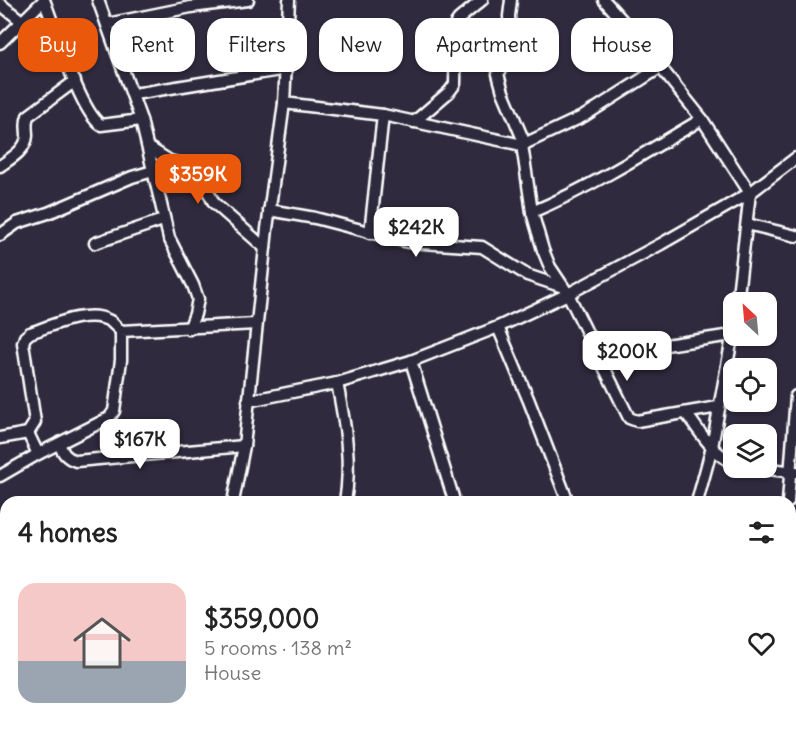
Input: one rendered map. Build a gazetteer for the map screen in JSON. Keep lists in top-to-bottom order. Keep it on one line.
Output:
{"north":"top left","page":{"chip":["Buy","Rent","Filters","New","Apartment","House"],"price":["$359K","$242K","$200K","$167K"],"heading":"4 homes","list":[{"name":"$359,000","note":"5 rooms · 138 m² · House"}]}}
